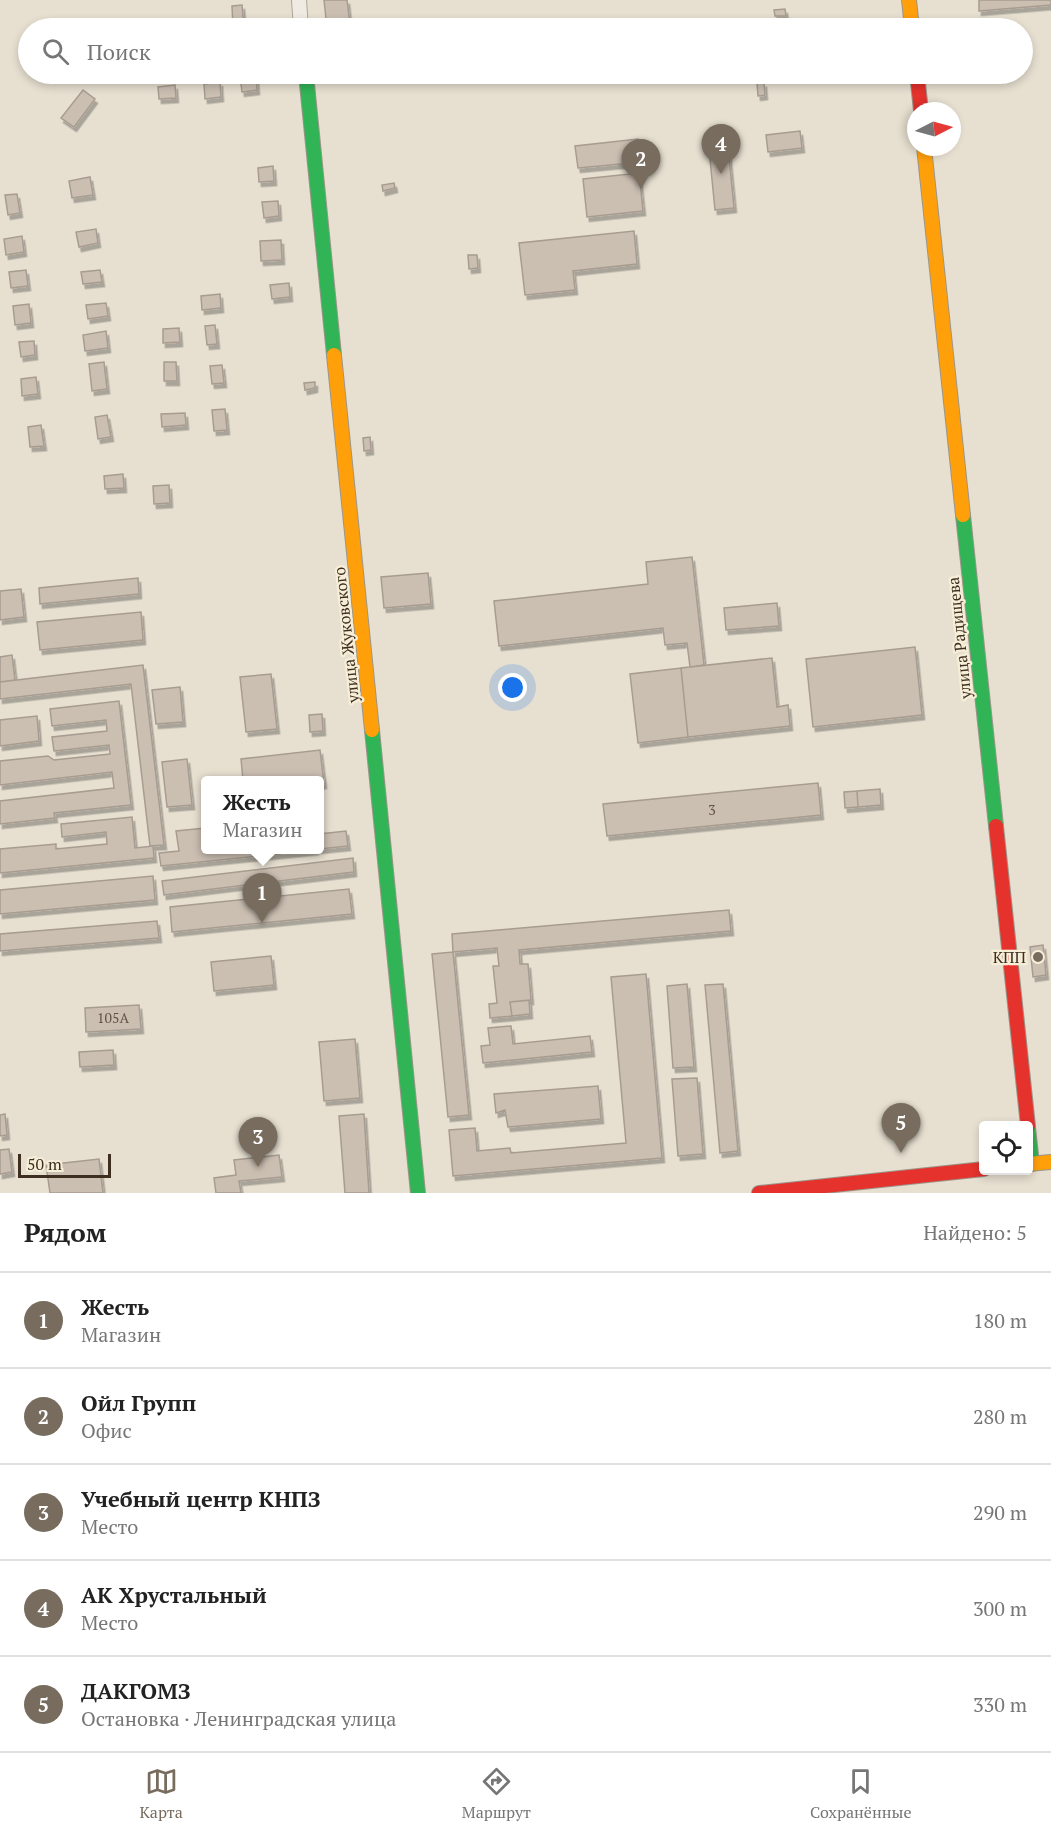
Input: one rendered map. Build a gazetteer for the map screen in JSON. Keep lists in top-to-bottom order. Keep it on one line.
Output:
{"streets":{"street":["улица Жуковского","улица Радищева"]},"places":["КПП"],"house_numbers":["3","105А"],"scale_bar":"50 m","north":"right","page":{"search":"Поиск","pins":["4","2","1","5","3"],"popup":["Жесть","Магазин"],"scale":"50 m","heading":["Рядом","Найдено: 5"],"list":[{"mark":"1","name":"Жесть","note":"Магазин","value":"180 m"},{"mark":"2","name":"Ойл Групп","note":"Офис","value":"280 m"},{"mark":"3","name":"Учебный центр КНПЗ","note":"Место","value":"290 m"},{"mark":"4","name":"АК Хрустальный","note":"Место","value":"300 m"},{"mark":"5","name":"ДАКГОМЗ","note":"Остановка · Ленинградская улица","value":"330 m"}],"nav":["Карта","Маршрут","Сохранённые"]}}
